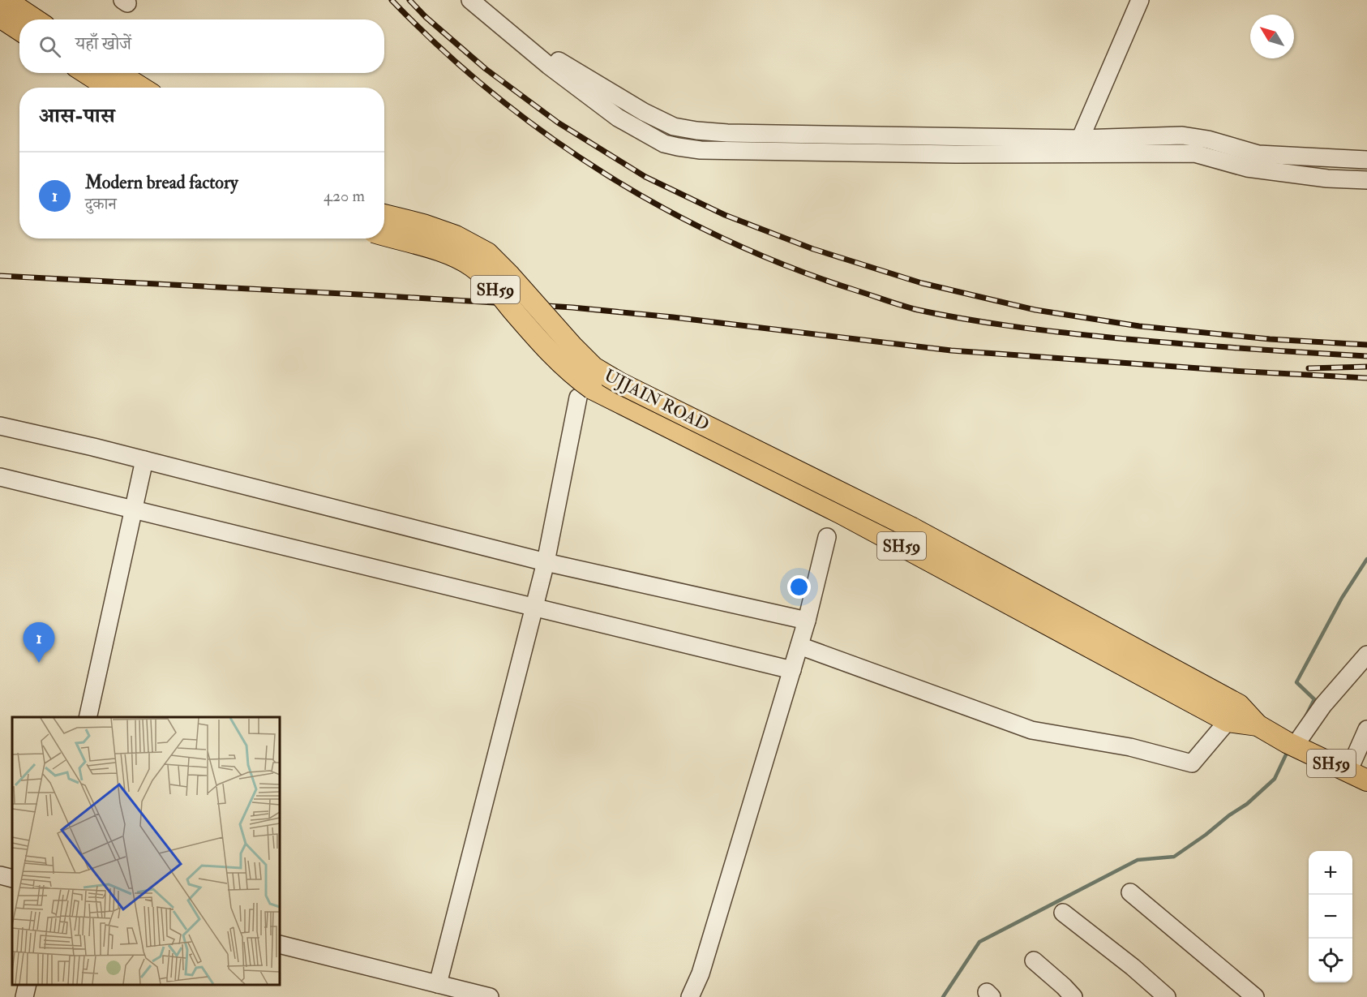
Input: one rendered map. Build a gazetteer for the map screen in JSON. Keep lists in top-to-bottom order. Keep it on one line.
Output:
{"streets":{"main road":["SH59","UJJAIN ROAD"]},"crossings":[["SH59","UJJAIN ROAD"]],"north":"top left","page":{"search":"यहाँ खोजें","heading":"आस-पास","list":[{"mark":"1","name":"Modern bread factory","note":"दुकान","value":"420 m"}],"pins":"1","map_buttons":["+","−"]}}
